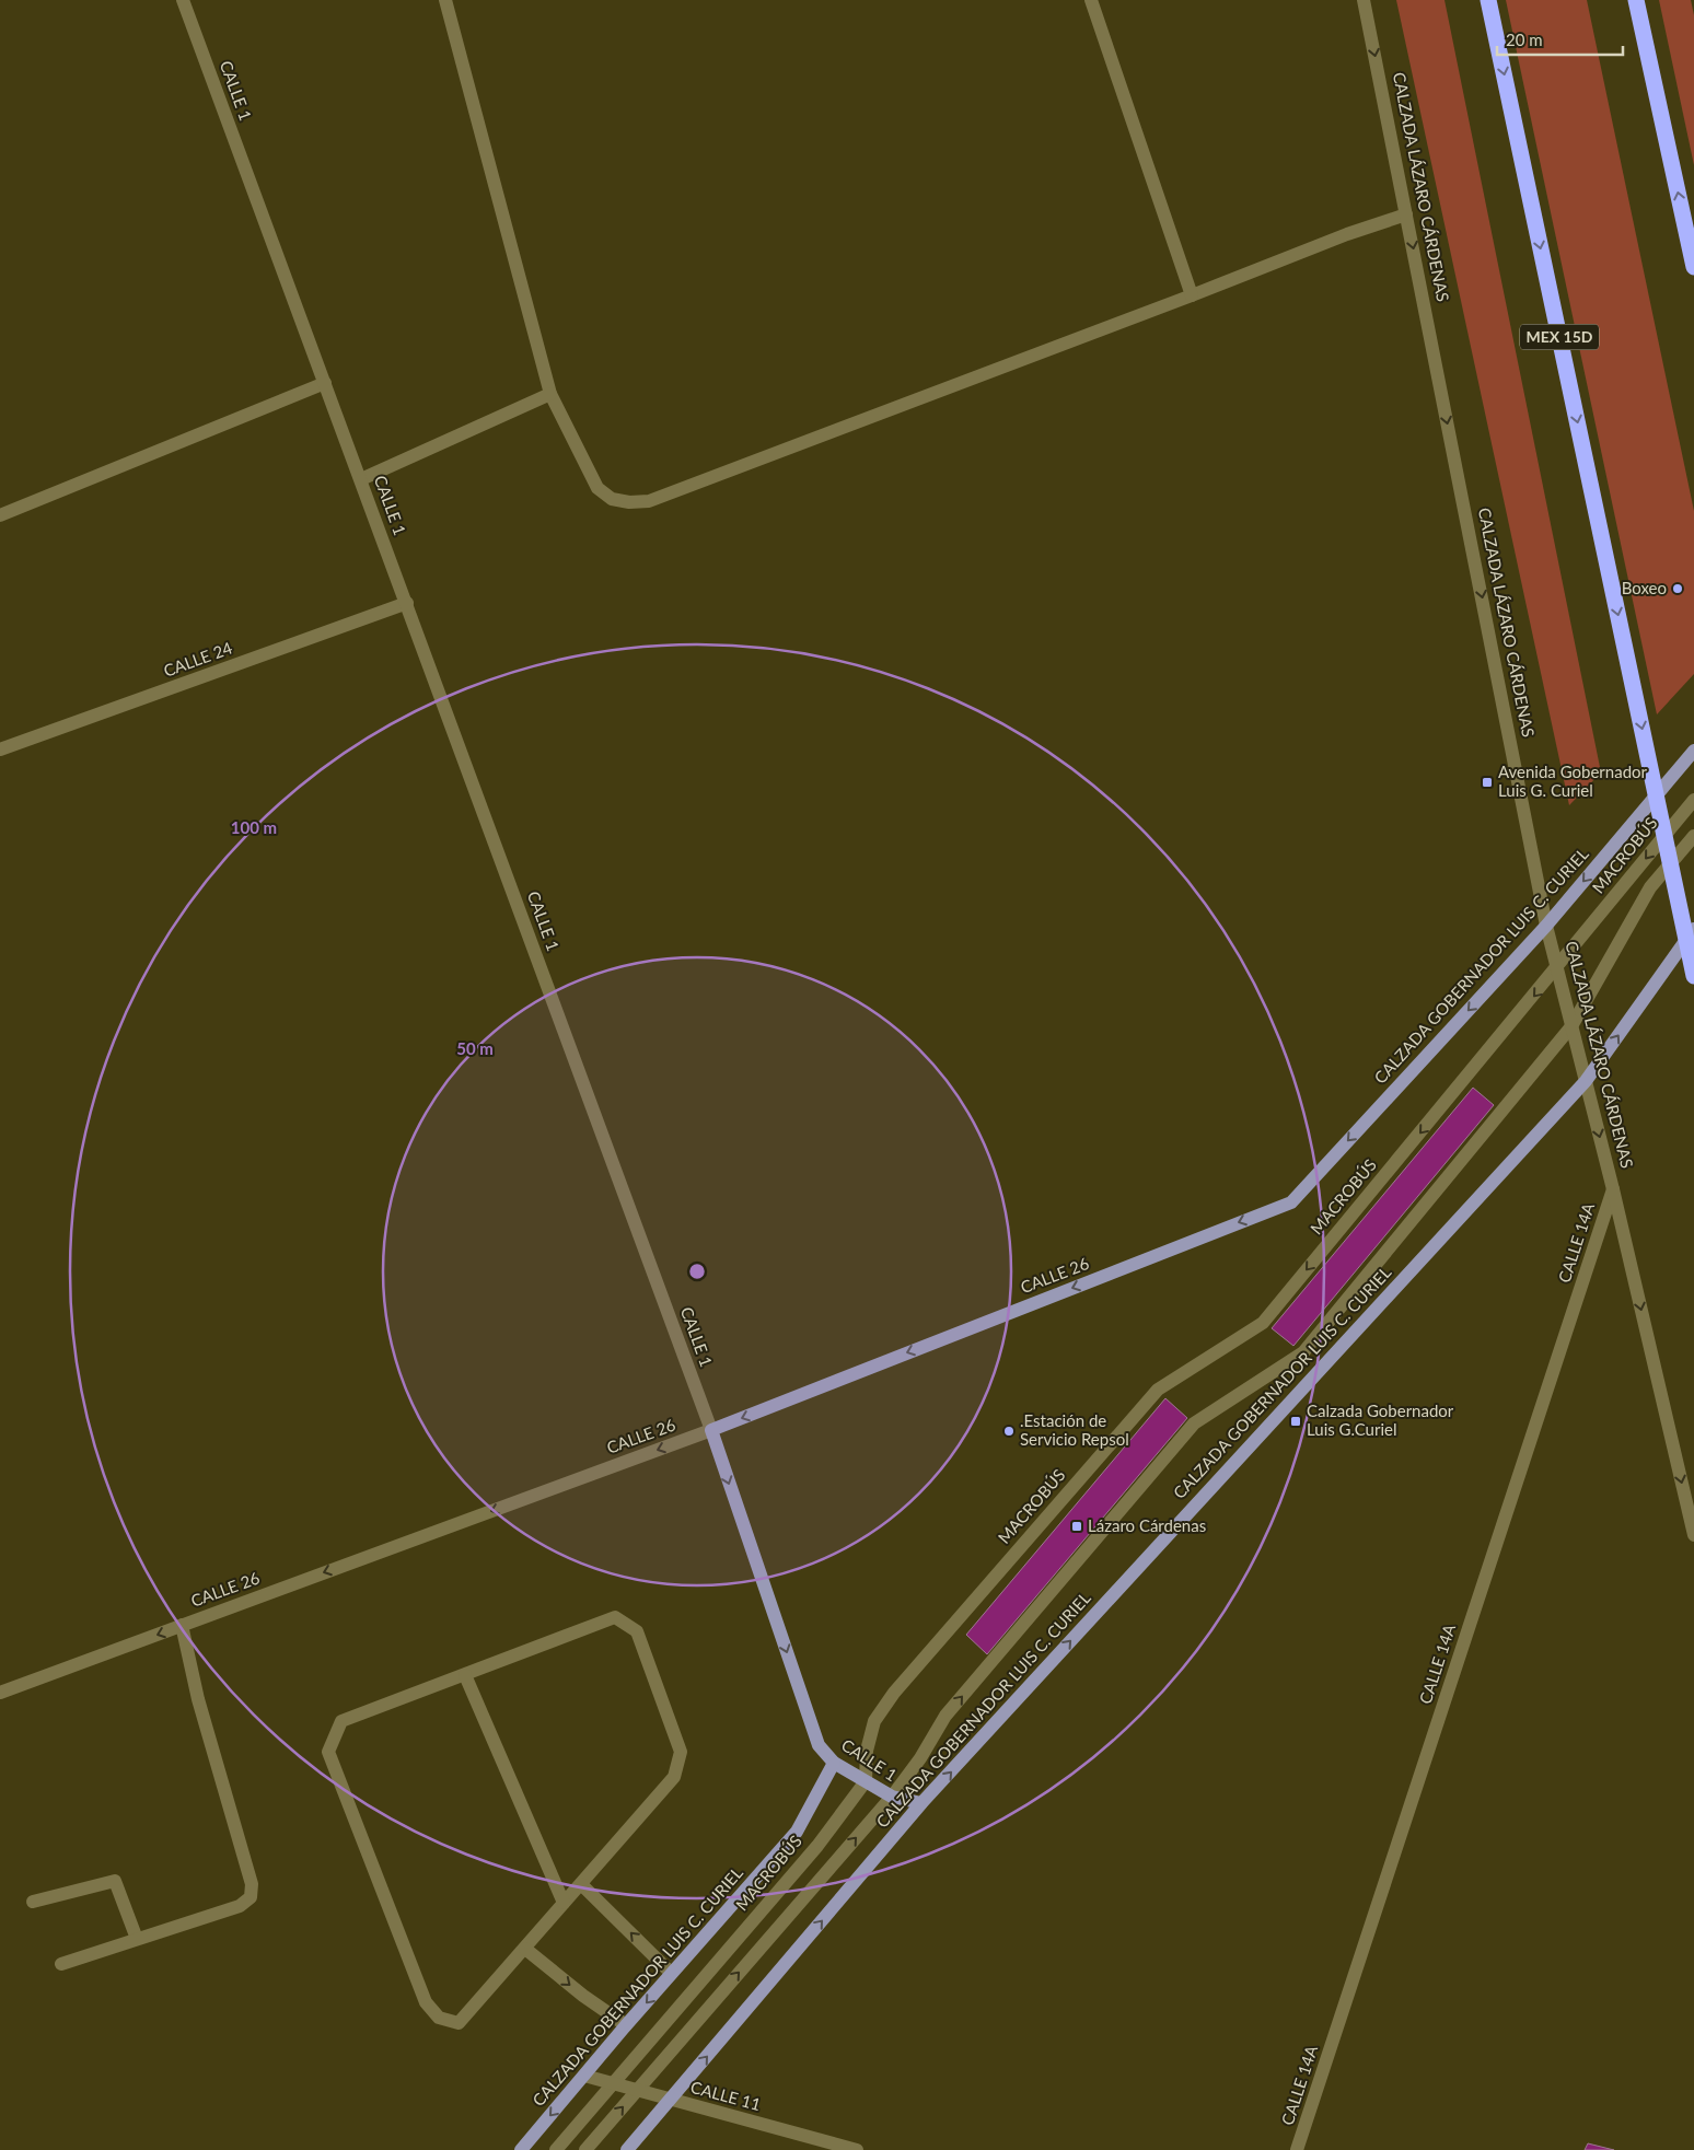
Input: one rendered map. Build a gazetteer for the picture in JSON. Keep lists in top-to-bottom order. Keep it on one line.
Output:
{"streets":{"highway":["MEX 15D"],"main road":["CALLE 1","CALZADA GOBERNADOR LUIS C. CURIEL","CALLE 26"],"street":["CALZADA LÁZARO CÁRDENAS","CALLE 24","MACROBÚS","CALLE 14A","CALLE 11"]},"crossings":[["CALLE 1","CALLE 24"],["CALLE 1","MACROBÚS"],["CALLE 1","CALZADA GOBERNADOR LUIS C. CURIEL"],["CALLE 1","CALLE 26"],["CALZADA LÁZARO CÁRDENAS","MACROBÚS"],["CALZADA LÁZARO CÁRDENAS","CALZADA GOBERNADOR LUIS C. CURIEL"],["CALZADA LÁZARO CÁRDENAS","CALLE 14A"],["MACROBÚS","CALLE 11"],["CALZADA GOBERNADOR LUIS C. CURIEL","CALLE 26"],["CALZADA GOBERNADOR LUIS C. CURIEL","CALLE 11"]],"one_way":["CALZADA LÁZARO CÁRDENAS","CALLE 26"],"places":{"other":["Boxeo",".Estación de Servicio Repsol"],"transit":["Avenida Gobernador Luis G. Curiel","Calzada Gobernador Luis G.Curiel","Lázaro Cárdenas"]},"scale_bar":"20 m","rings":["100 m","50 m"]}
